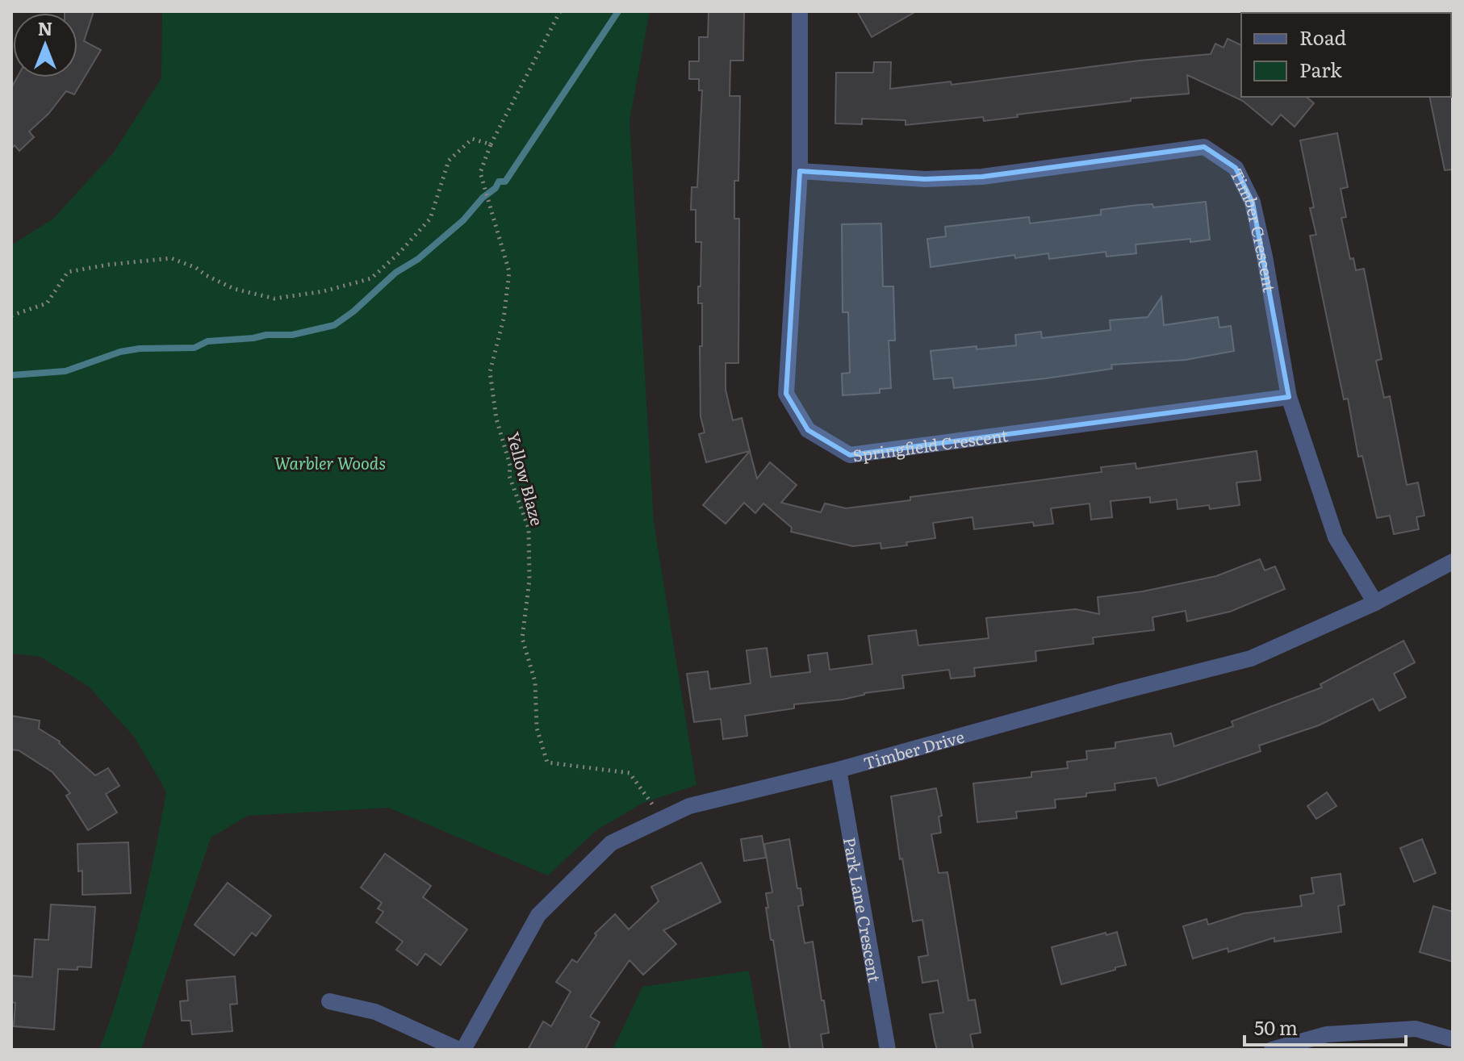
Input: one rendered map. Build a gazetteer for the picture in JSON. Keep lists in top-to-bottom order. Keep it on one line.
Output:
{"streets":{"street":["Timber Crescent","Springfield Crescent","Timber Drive","Park Lane Crescent"],"path":["Yellow Blaze"]},"crossings":[["Timber Crescent","Springfield Crescent"],["Timber Crescent","Timber Drive"],["Yellow Blaze","Timber Drive"],["Timber Drive","Park Lane Crescent"]],"parks":["Warbler Woods"],"legend":["Road","Park"],"scale_bar":"50 m","north":"top"}
